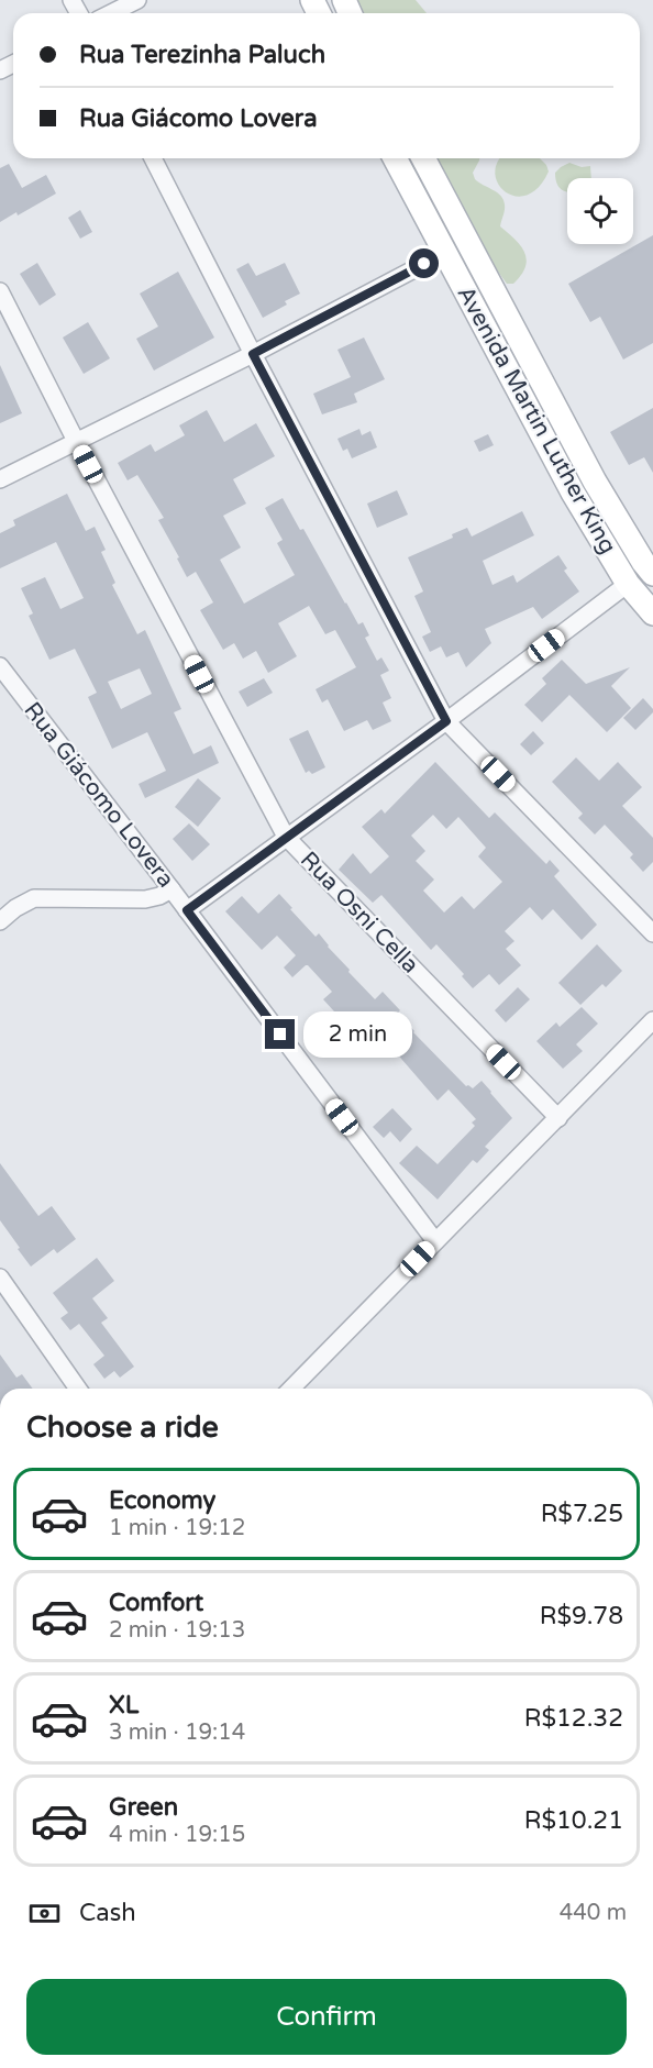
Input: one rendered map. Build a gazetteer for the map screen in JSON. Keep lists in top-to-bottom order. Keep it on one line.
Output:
{"streets":{"main road":["Avenida Martin Luther King"],"street":["Rua Giácomo Lovera","Rua Osni Cella"]},"page":{"banner":["Rua Terezinha Paluch","Rua Giácomo Lovera"],"bubble":"2 min","heading":"Choose a ride","list":[{"name":"Economy","note":"1 min · 19:12","value":"R$7.25"},{"name":"Comfort","note":"2 min · 19:13","value":"R$9.78"},{"name":"XL","note":"3 min · 19:14","value":"R$12.32"},{"name":"Green","note":"4 min · 19:15","value":"R$10.21"}],"pay":["Cash","440 m"],"buttons":"Confirm"}}
